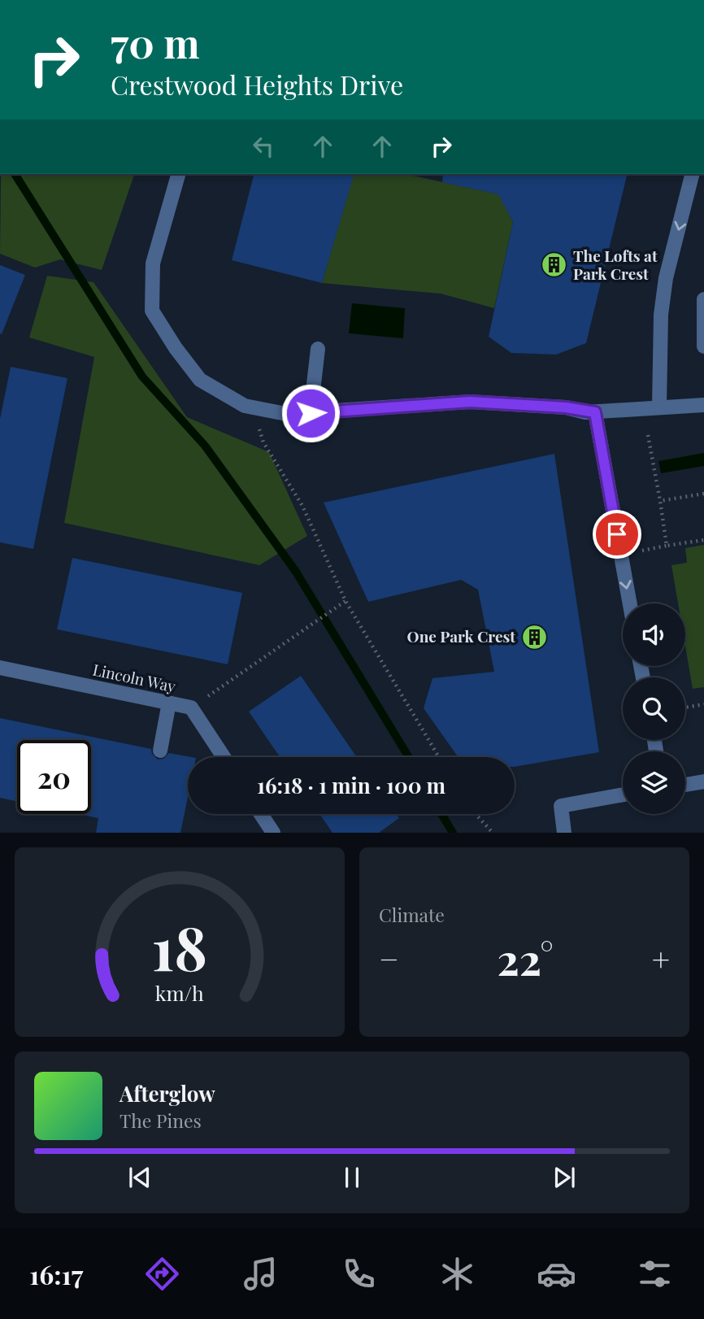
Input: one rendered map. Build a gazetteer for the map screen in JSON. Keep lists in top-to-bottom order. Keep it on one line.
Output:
{"streets":{"street":["Lincoln Way"]},"places":{"building":["The Lofts at Park Crest","One Park Crest"]},"page":{"turn":["70 m","Crestwood Heights Drive"],"limit":"20","trip":"16:18 · 1 min · 100 m","tile":"Climate","heat":["−","22°","+"],"song":["Afterglow","The Pines"],"tabs":"16:17","gauge":["18","km/h"]}}
